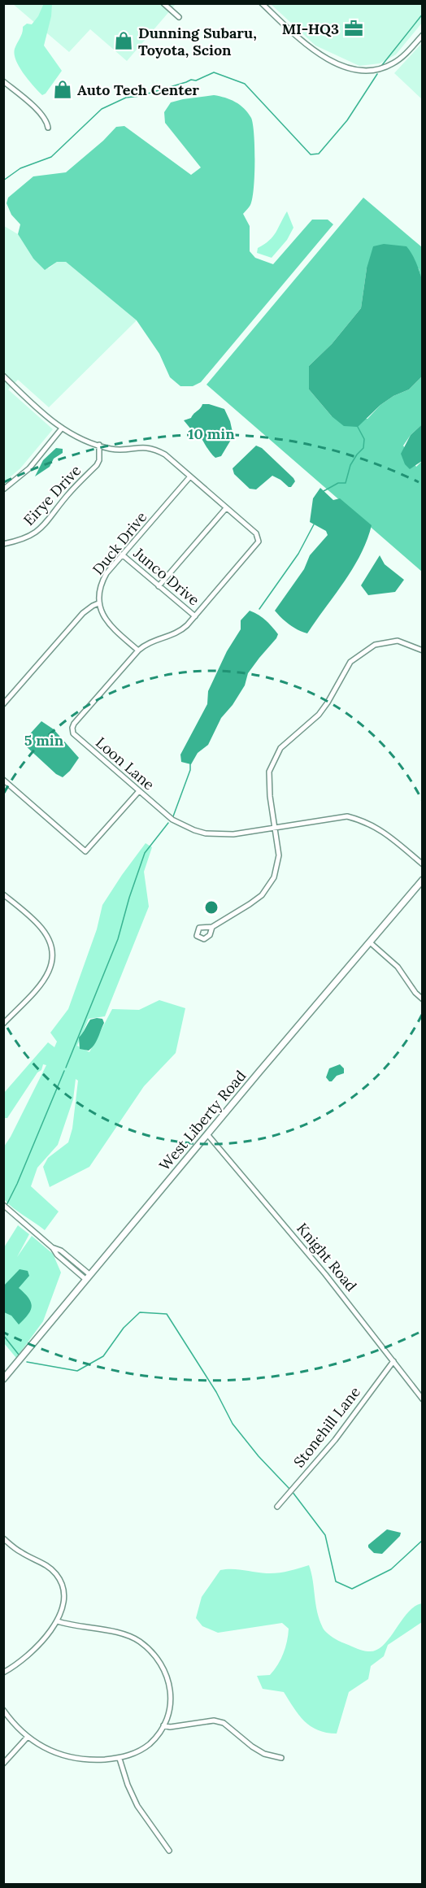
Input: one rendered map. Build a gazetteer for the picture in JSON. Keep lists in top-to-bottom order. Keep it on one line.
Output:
{"streets":{"main road":["West Liberty Road"],"street":["Eirye Drive","Duck Drive","Junco Drive","Loon Lane","Knight Road","Stonehill Lane"]},"crossings":[["Duck Drive","Junco Drive"],["Junco Drive","Loon Lane"],["West Liberty Road","Knight Road"],["Knight Road","Stonehill Lane"]],"places":{"office":["MI-HQ3"],"shop":["Dunning Subaru, Toyota, Scion","Auto Tech Center"]},"rings":["10 min","5 min"]}
